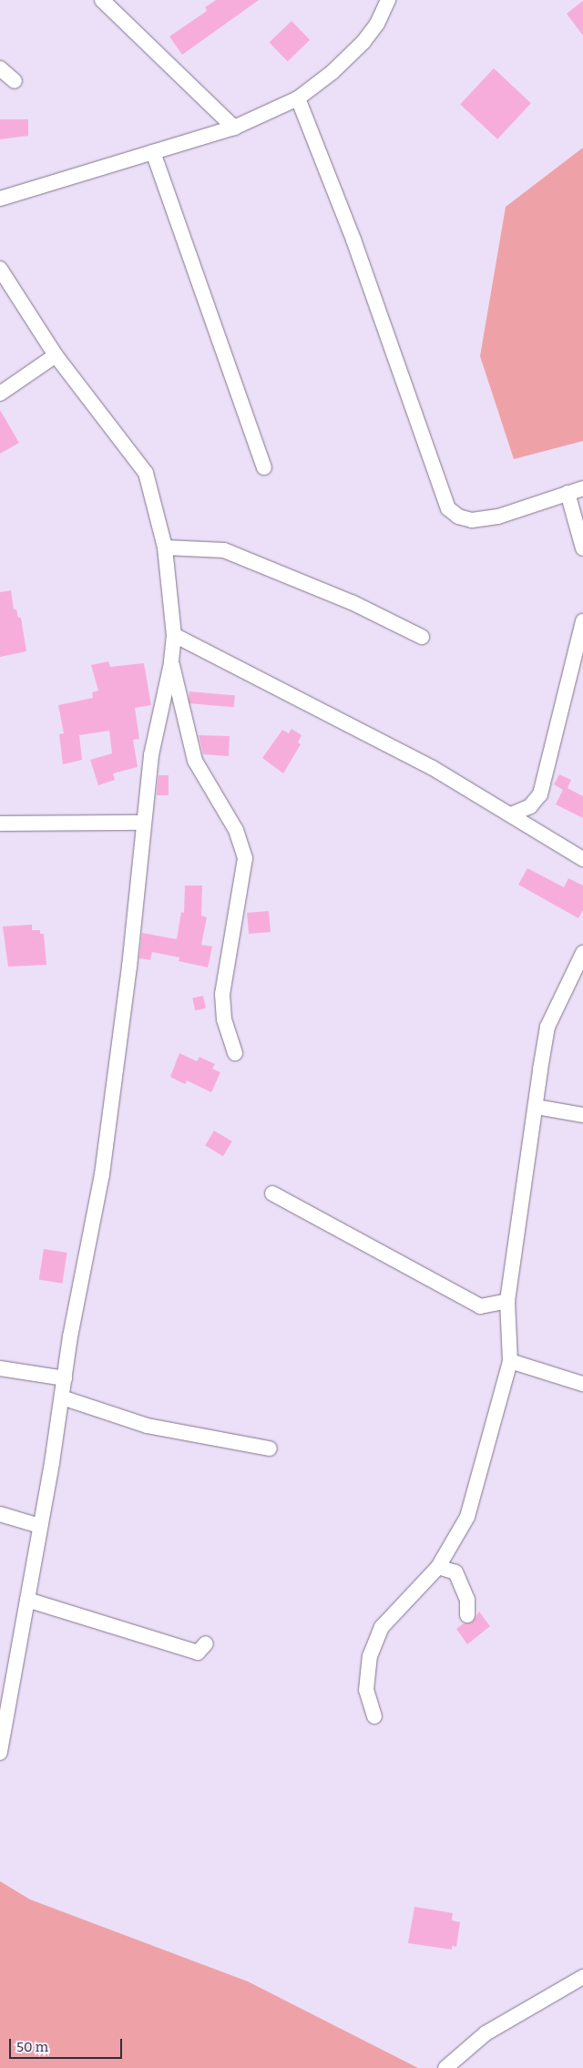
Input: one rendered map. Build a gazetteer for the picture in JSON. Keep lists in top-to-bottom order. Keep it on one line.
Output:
{"scale_bar":"50 m"}
